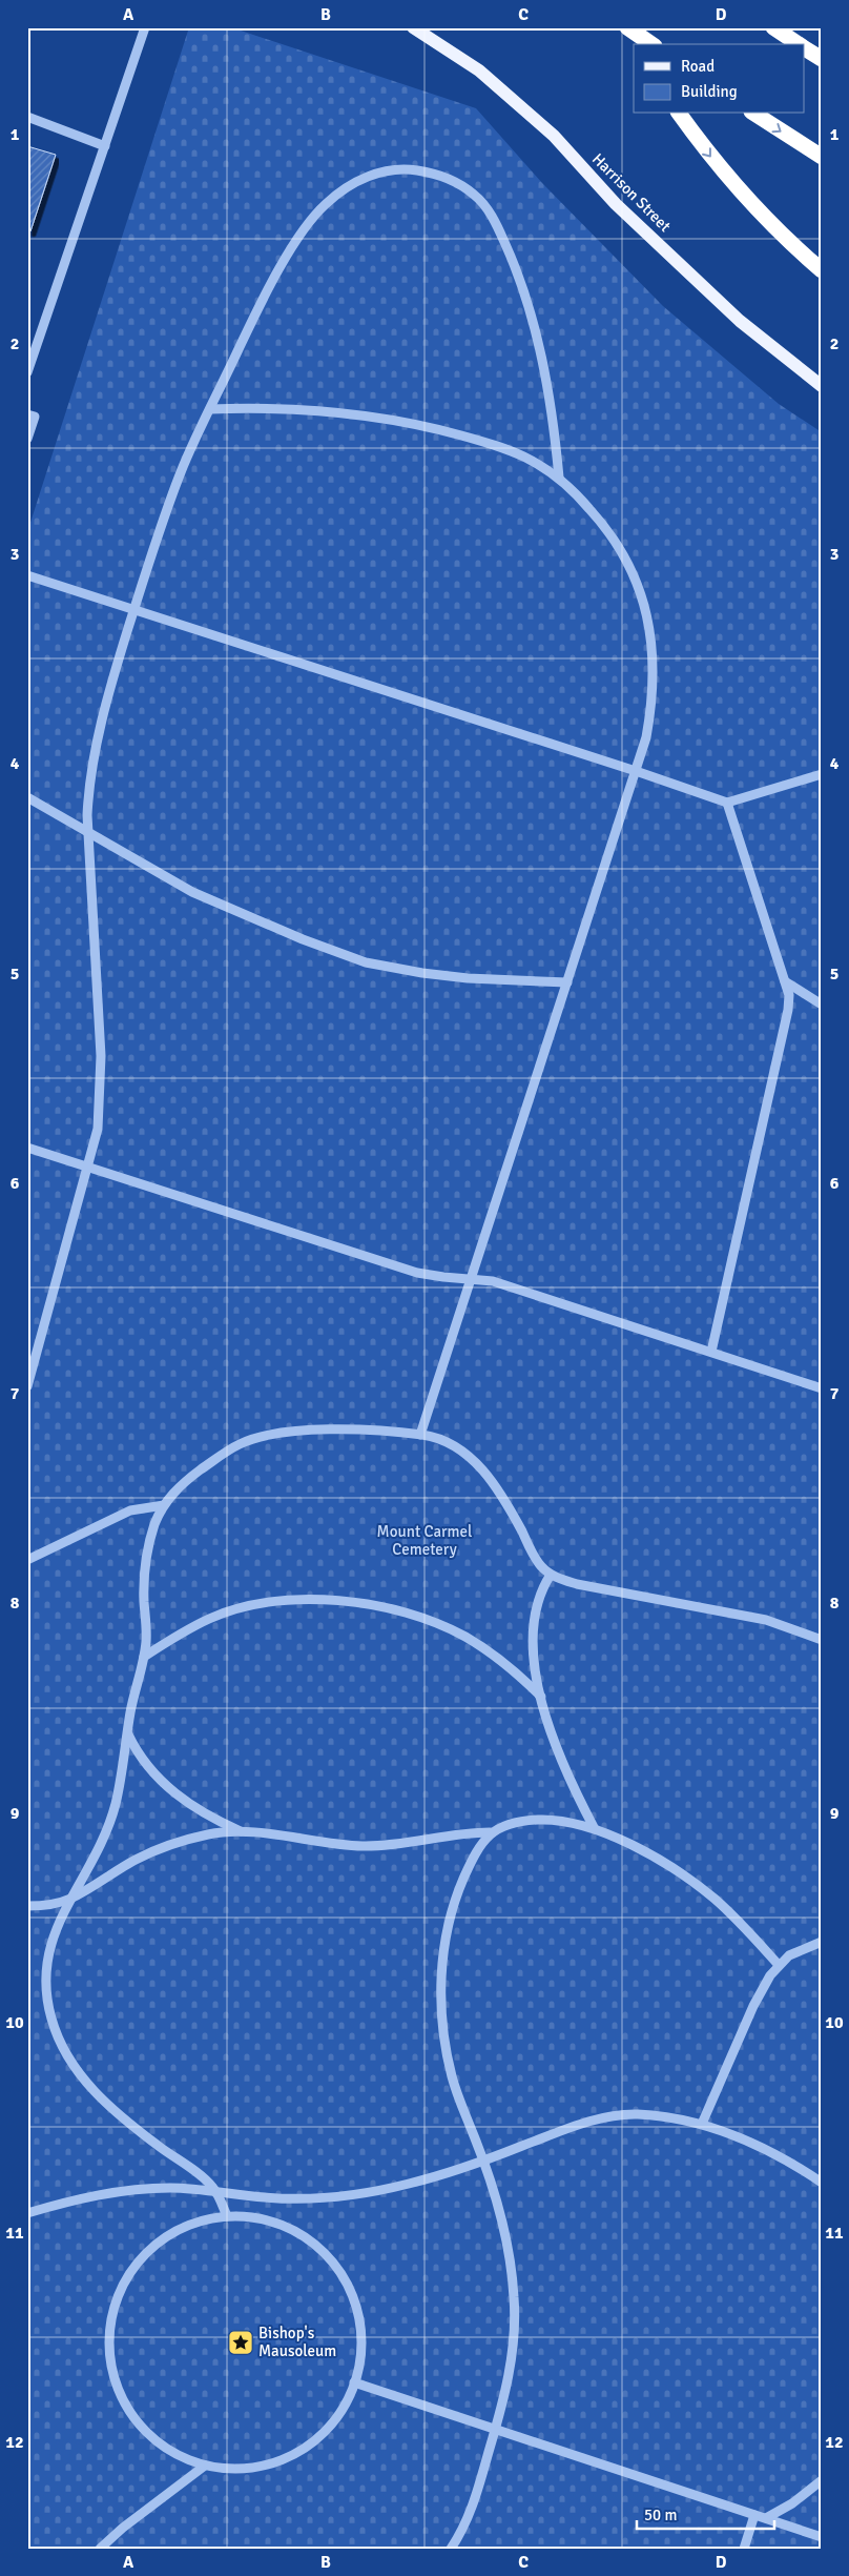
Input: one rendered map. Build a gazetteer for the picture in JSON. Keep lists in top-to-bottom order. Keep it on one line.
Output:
{"streets":{"main road":["Harrison Street"]},"parks":["Mount Carmel Cemetery"],"places":{"place":["Bishop's Mausoleum"]},"legend":["Road","Building"],"scale_bar":"50 m","grid":{"columns":["A","B","C","D"],"rows":["1","2","3","4","5","6","7","8","9","10","11","12"]}}
